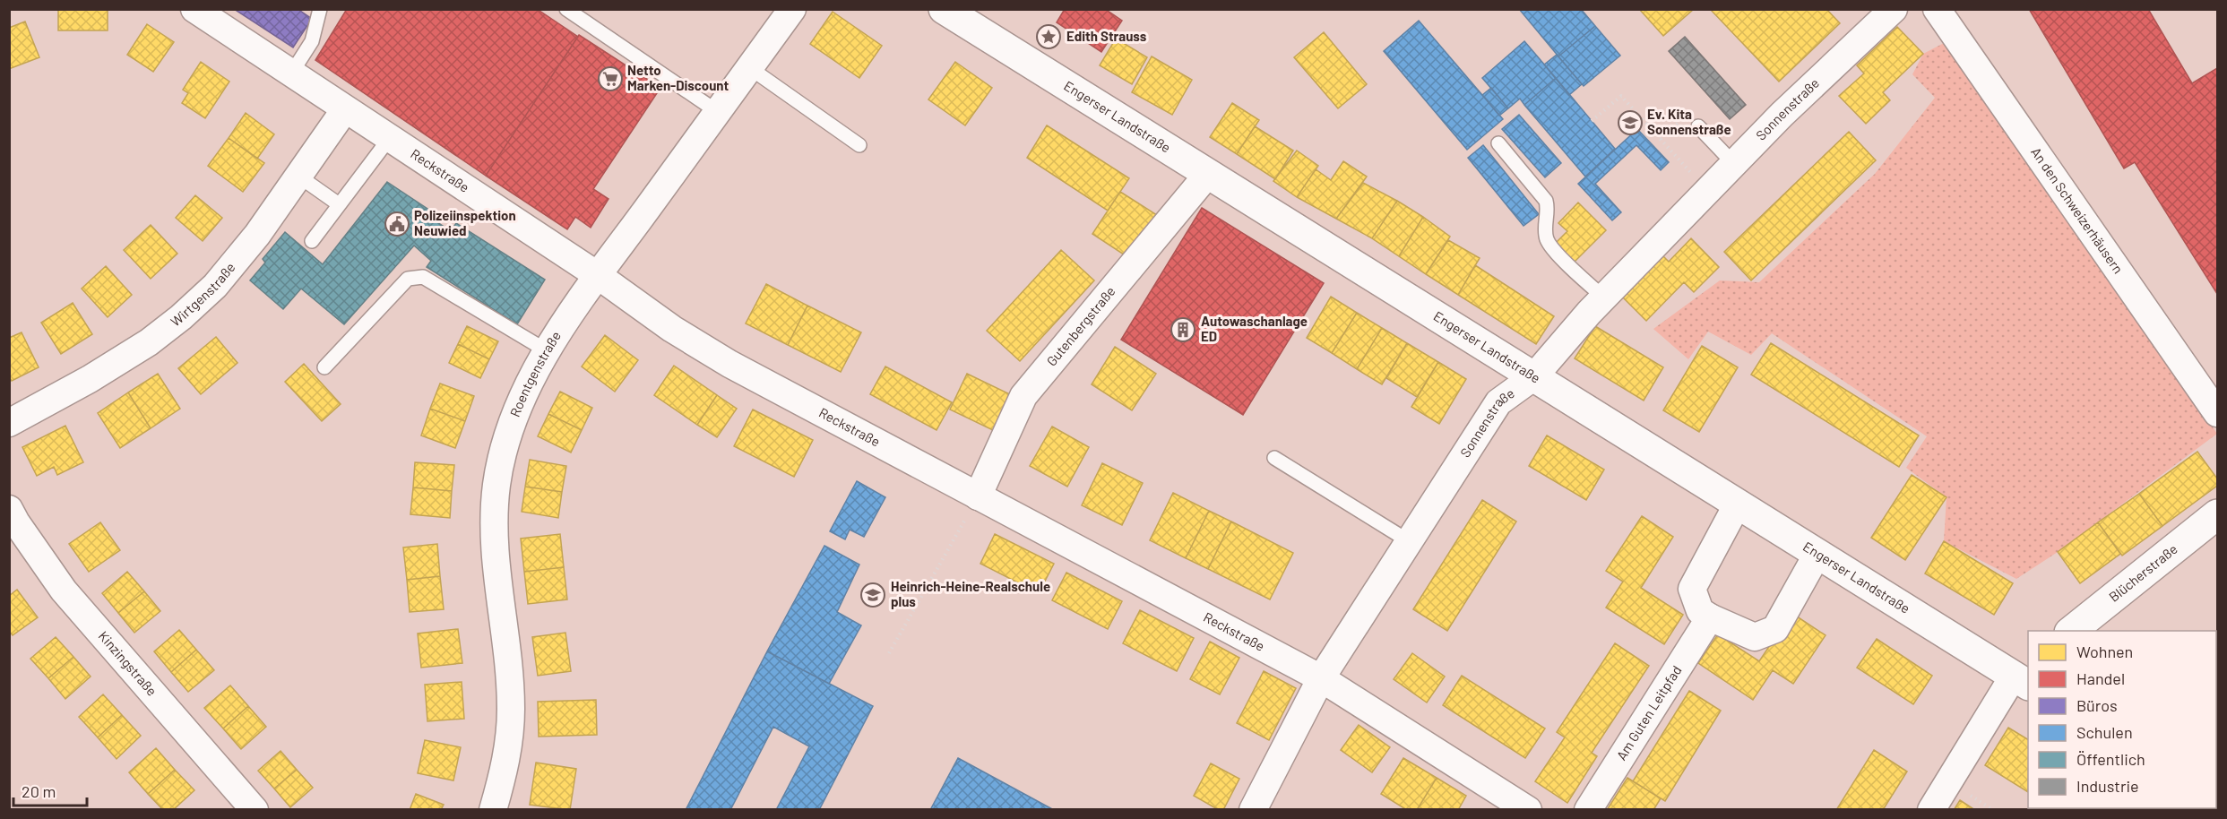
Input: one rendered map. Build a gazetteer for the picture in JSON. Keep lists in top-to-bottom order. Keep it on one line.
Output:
{"streets":{"main road":["Engerser Landstraße","Blücherstraße"],"street":["Sonnenstraße","Reckstraße","An den Schweizerhäusern","Wirtgenstraße","Gutenbergstraße","Roentgenstraße","Kinzingstraße","Am Guten Leitpfad"]},"crossings":[["Sonnenstraße","Engerser Landstraße"],["Sonnenstraße","Reckstraße"],["Engerser Landstraße","Gutenbergstraße"],["Reckstraße","Wirtgenstraße"],["Reckstraße","Gutenbergstraße"],["Reckstraße","Roentgenstraße"]],"places":{"place":["Edith Strauss"],"supermarket":["Netto Marken-Discount"],"school or university":["Ev. Kita Sonnenstraße","Heinrich-Heine-Realschule plus"],"public building":["Polizeiinspektion Neuwied"],"building":["Autowaschanlage ED"]},"legend":["Wohnen","Handel","Büros","Schulen","Öffentlich","Industrie"],"scale_bar":"20 m"}
